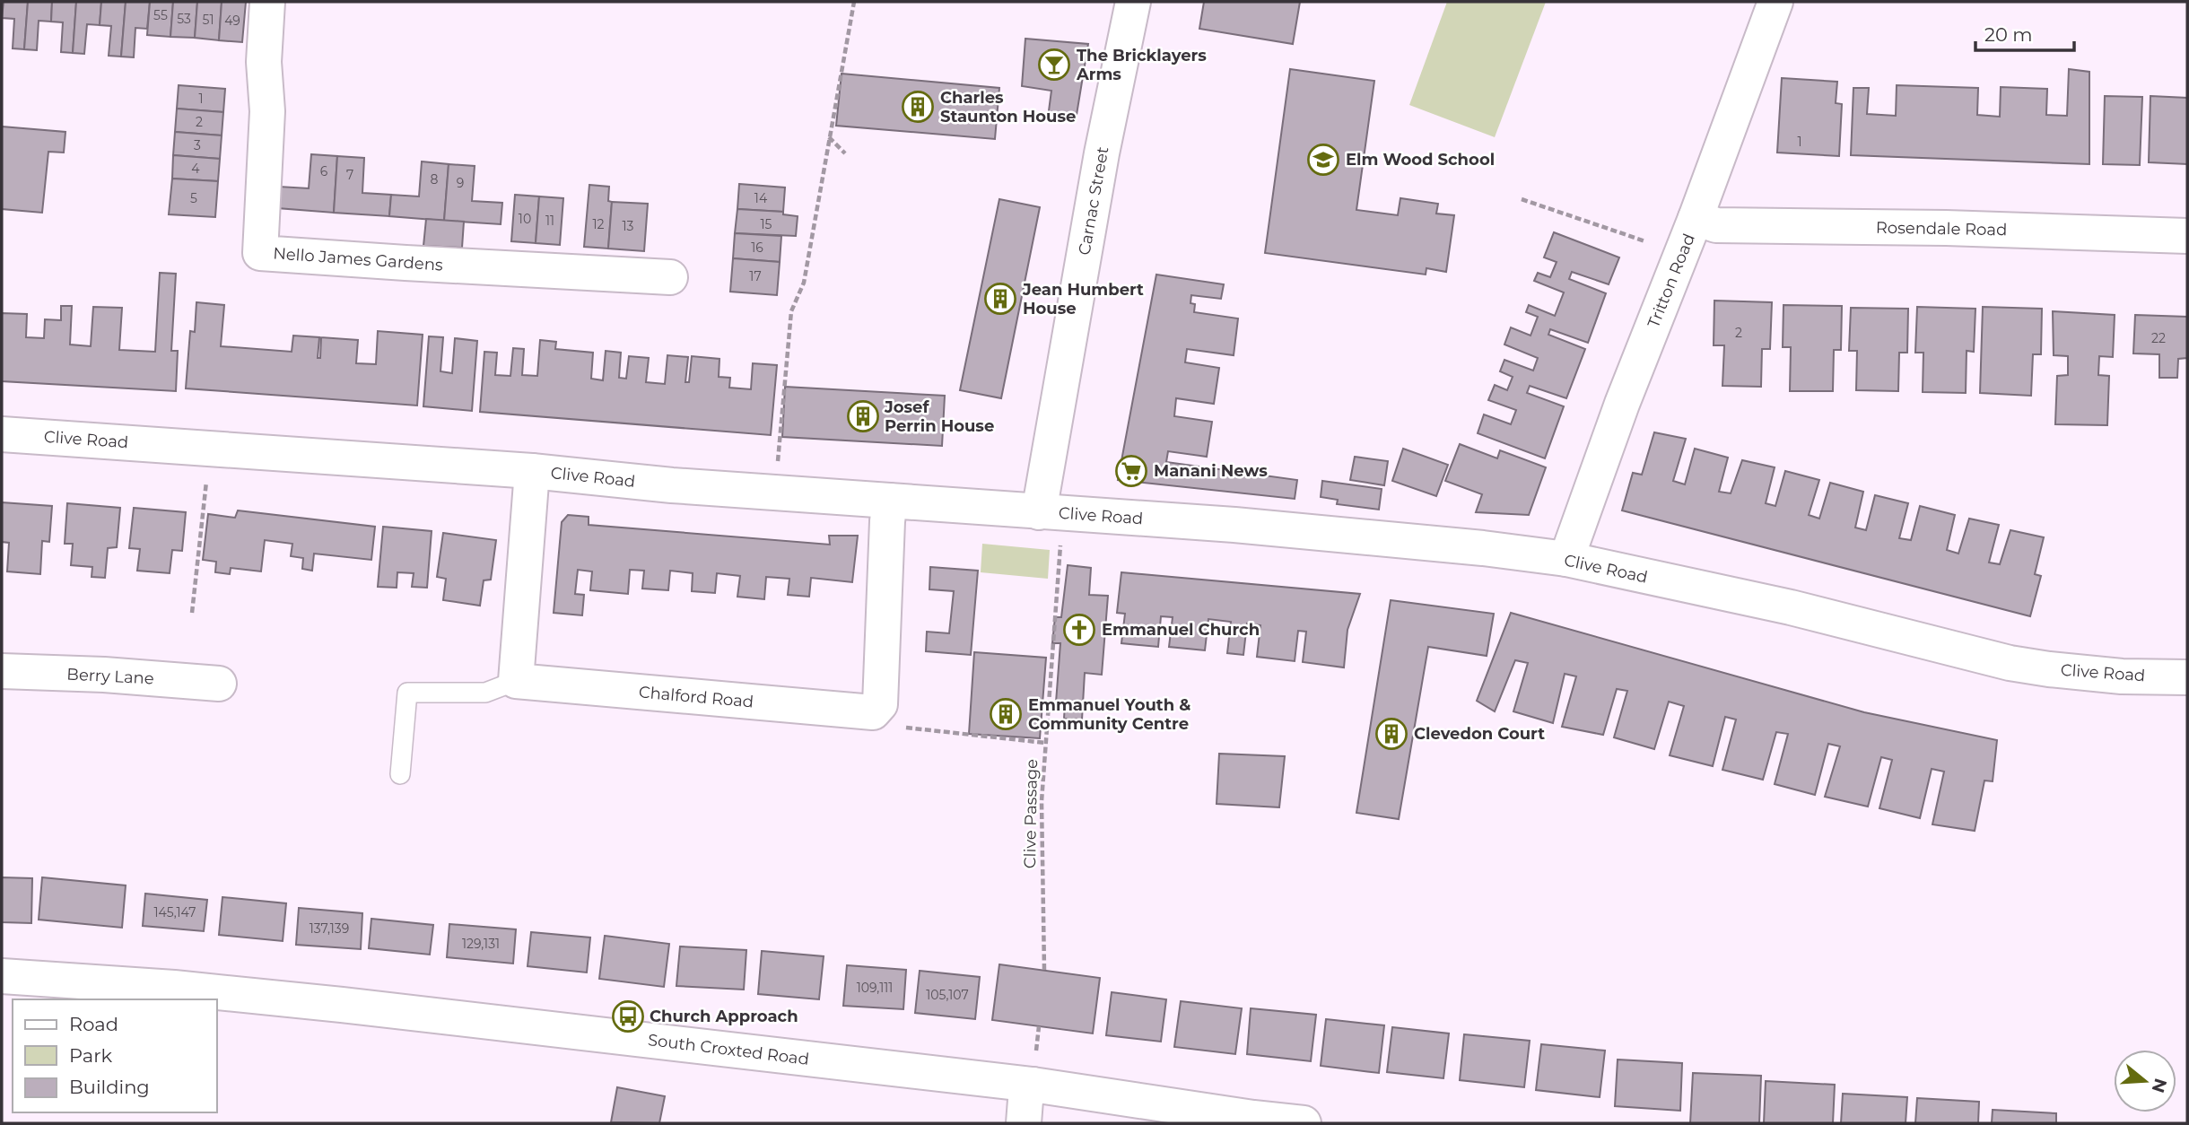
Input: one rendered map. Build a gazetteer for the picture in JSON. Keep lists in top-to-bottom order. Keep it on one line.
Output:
{"streets":{"street":["Carnac Street","Rosendale Road","Nello James Gardens","Tritton Road","Clive Road","Berry Lane","Chalford Road","South Croxted Road"],"path":["Clive Passage"]},"crossings":[["Carnac Street","Clive Road"],["Rosendale Road","Tritton Road"],["Tritton Road","Clive Road"]],"places":{"bar":["The Bricklayers Arms"],"building":["Charles Staunton House","Jean Humbert House","Josef Perrin House","Emmanuel Youth & Community Centre","Clevedon Court"],"school or university":["Elm Wood School"],"supermarket":["Manani News"],"church":["Emmanuel Church"],"bus stop":["Church Approach"]},"house_numbers":["55","53","51","49","1","2","1","3","4","6","7","8","9","5","14","10","11","12","15","13","16","17","2","22","145,147","137,139","129,131","109,111","105,107"],"legend":["Road","Park","Building"],"scale_bar":"20 m","north":"right"}
